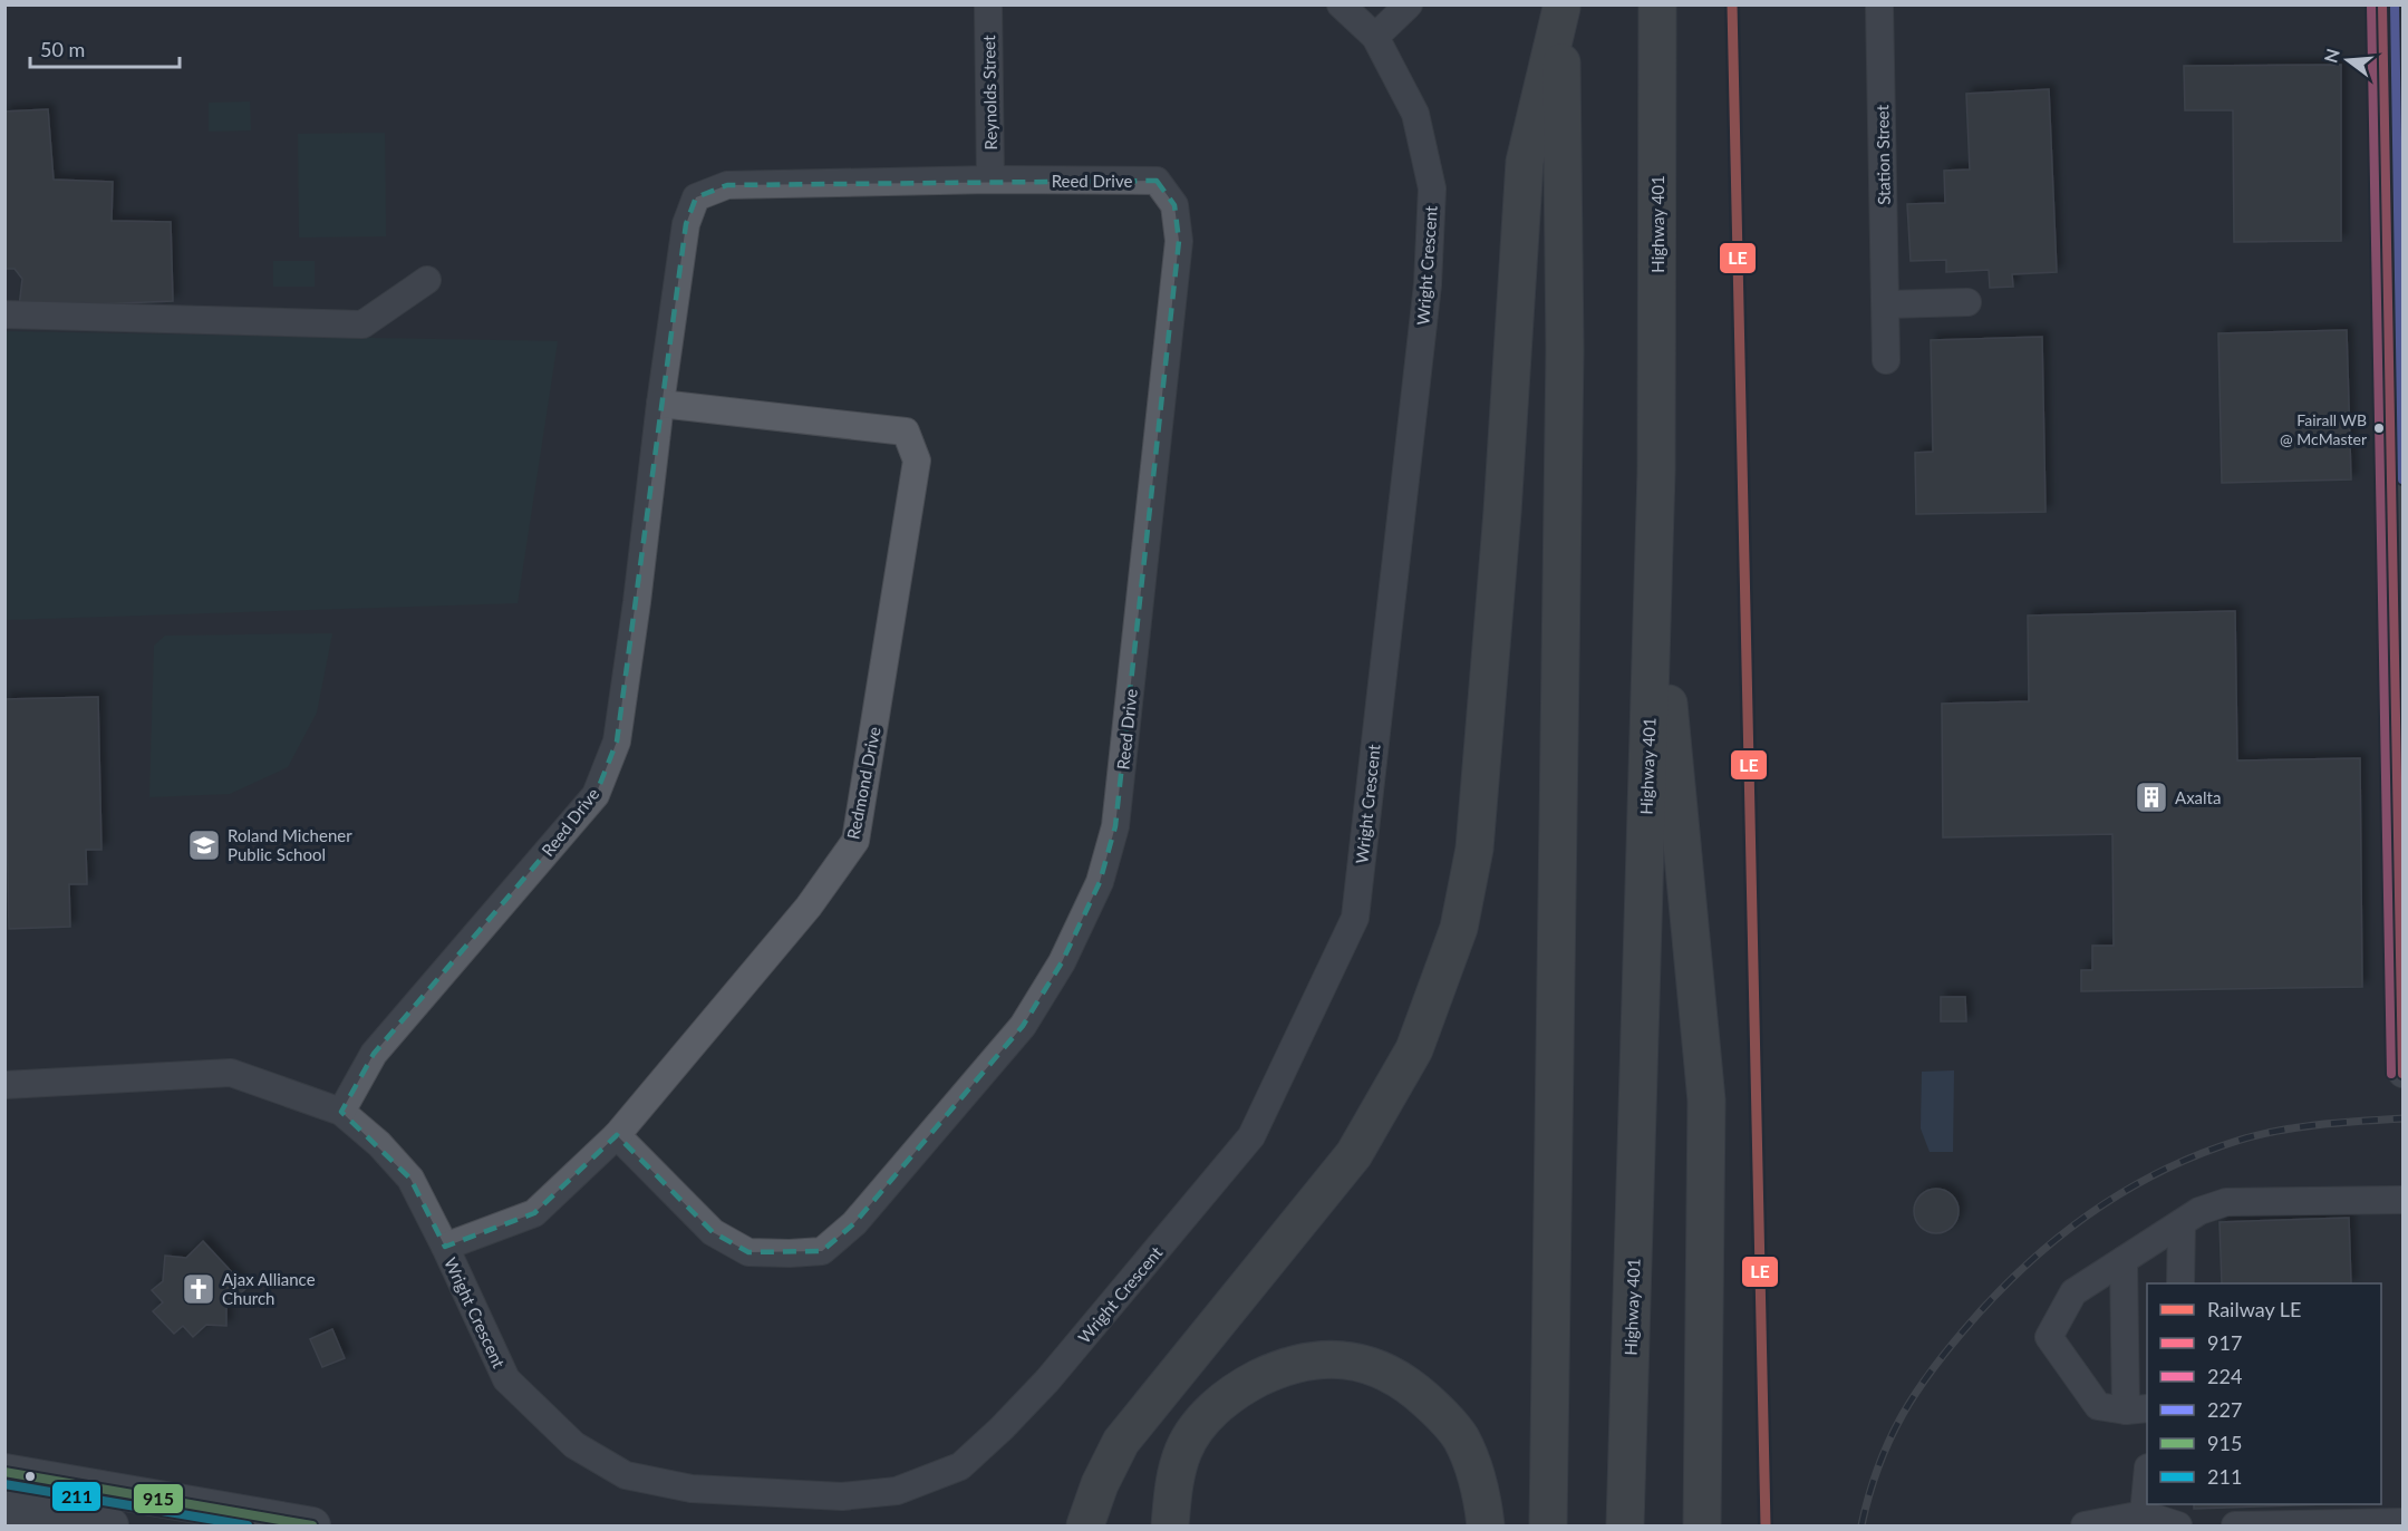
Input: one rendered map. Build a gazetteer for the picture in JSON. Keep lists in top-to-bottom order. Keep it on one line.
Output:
{"streets":{"highway":["Highway 401"],"street":["Reynolds Street","Station Street","Reed Drive","Wright Crescent","Redmond Drive"]},"crossings":[["Reynolds Street","Reed Drive"],["Reed Drive","Wright Crescent"],["Reed Drive","Redmond Drive"],["Wright Crescent","Redmond Drive"]],"places":{"other":["Fairall WB @ McMaster"],"building":["Axalta"],"school or university":["Roland Michener Public School"],"church":["Ajax Alliance Church"]},"lines":["rail line LE","transit line 917","transit line 224","transit line 227","transit line 915","transit line 211"],"legend":["Railway LE","917","224","227","915","211"],"scale_bar":"50 m","north":"left"}
